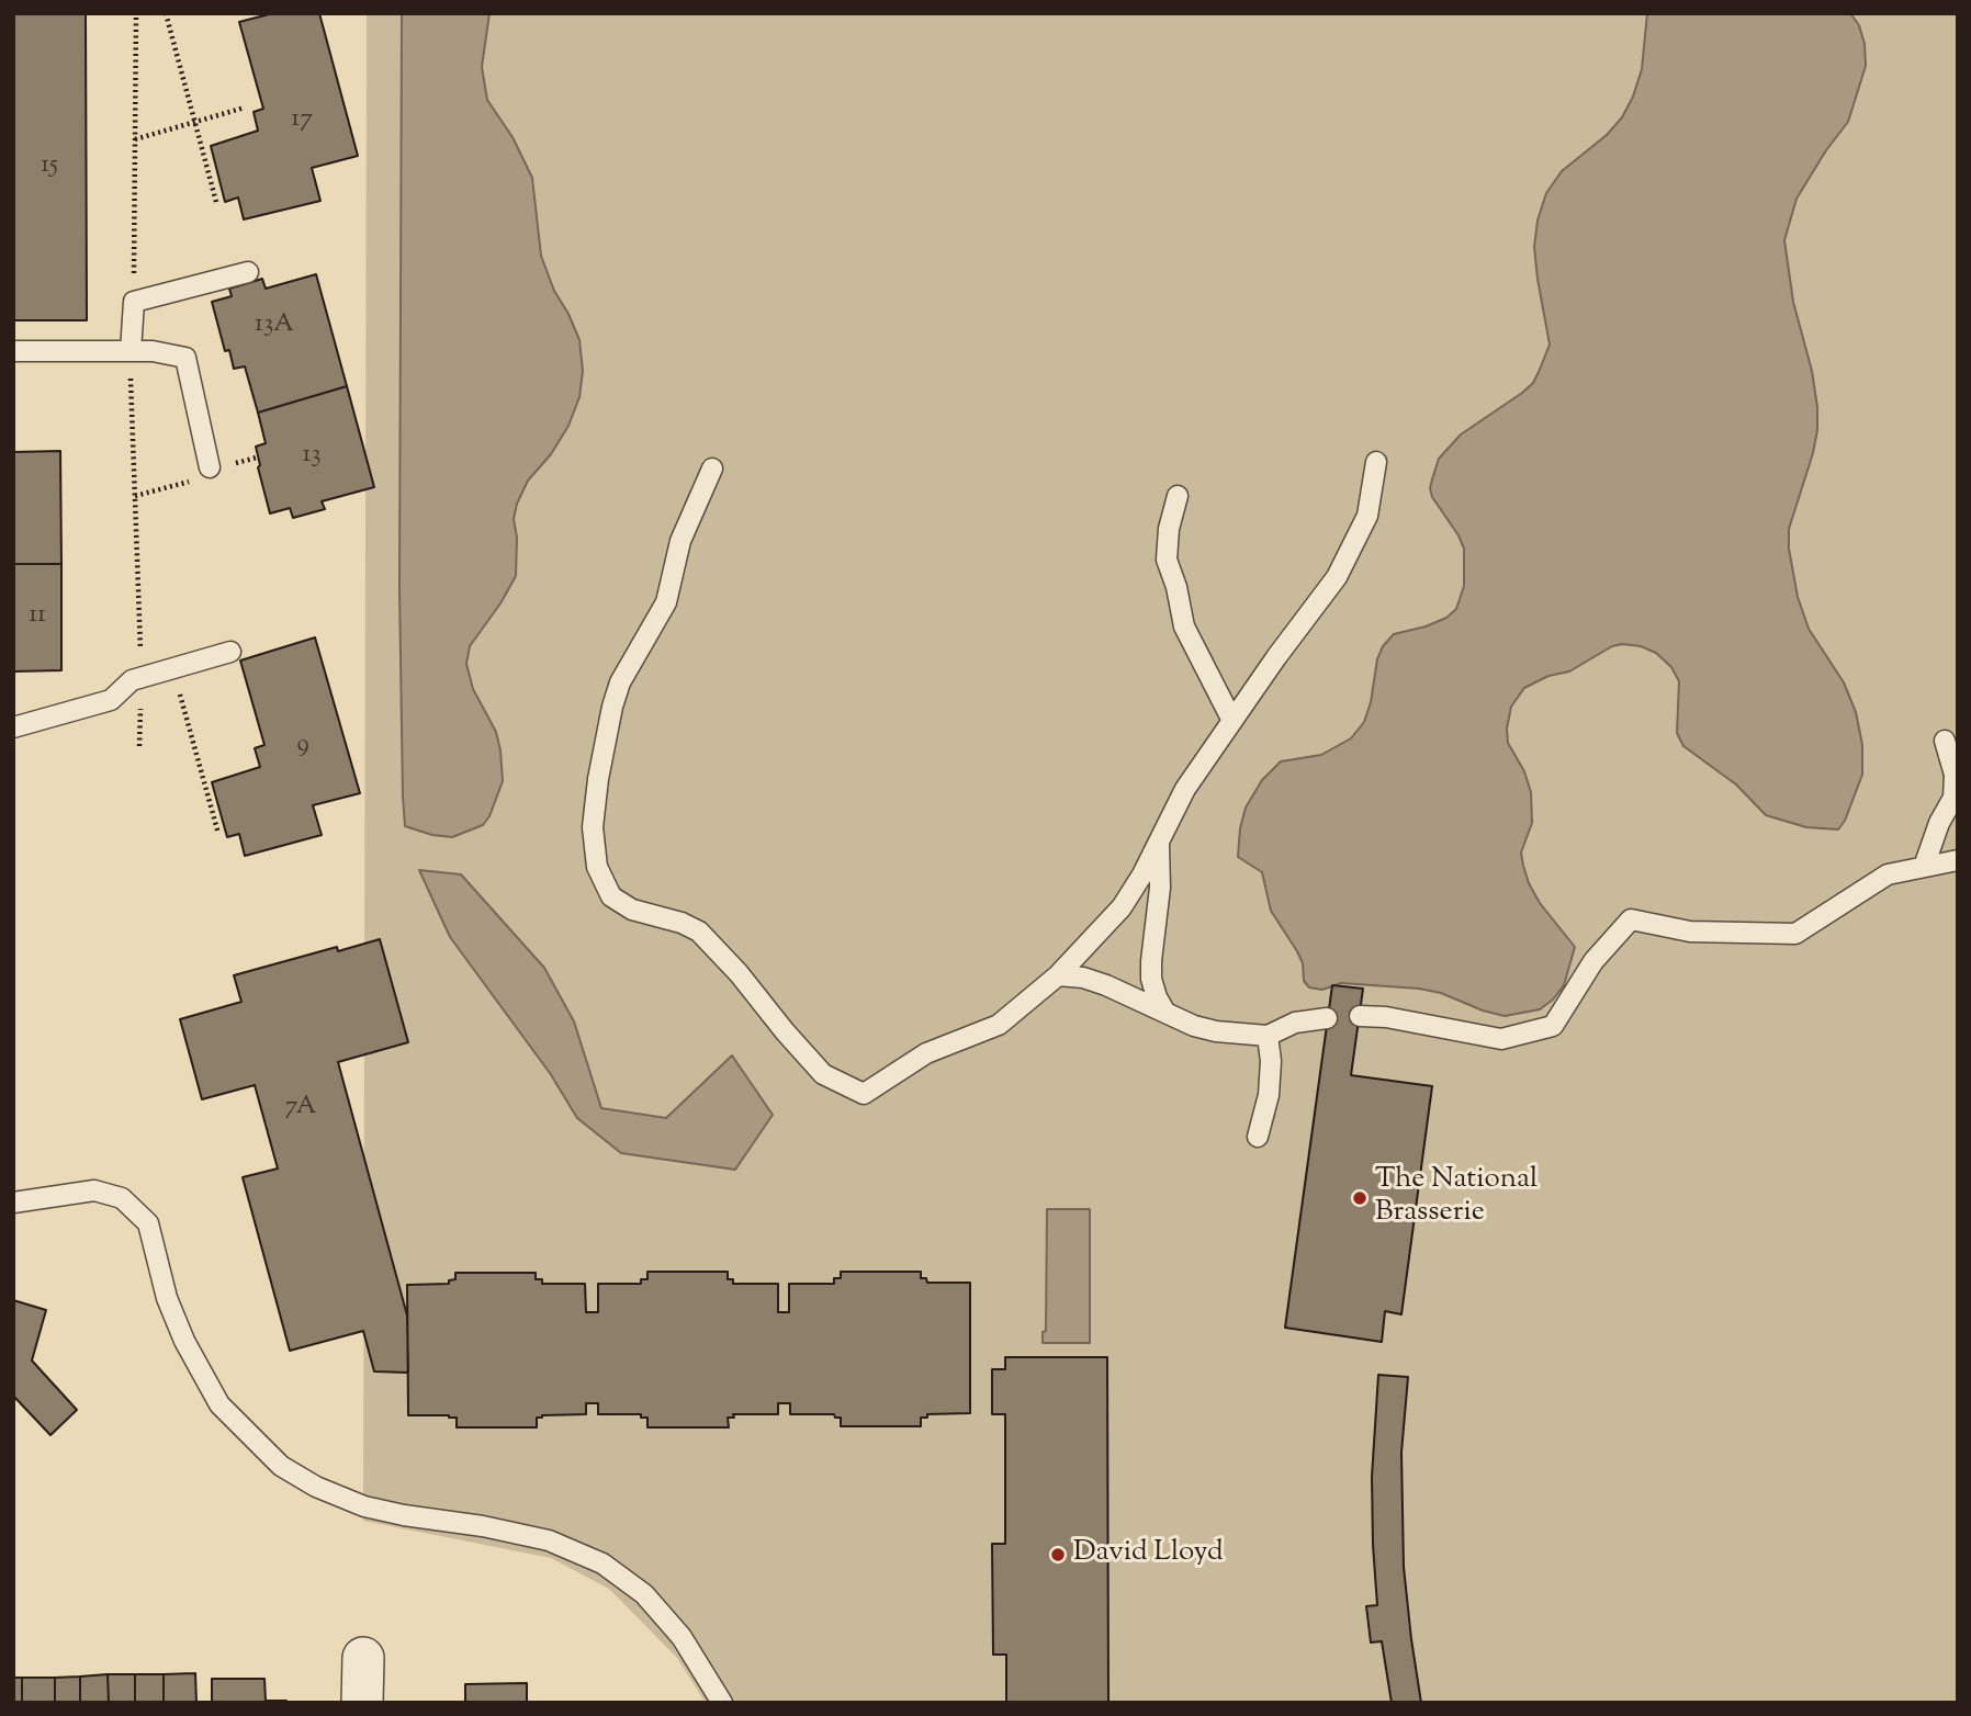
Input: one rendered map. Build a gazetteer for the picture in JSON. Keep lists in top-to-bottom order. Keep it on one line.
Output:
{"places":["The National Brasserie","David Lloyd"],"house_numbers":["17","15","13A","13","11","9","7A"]}
